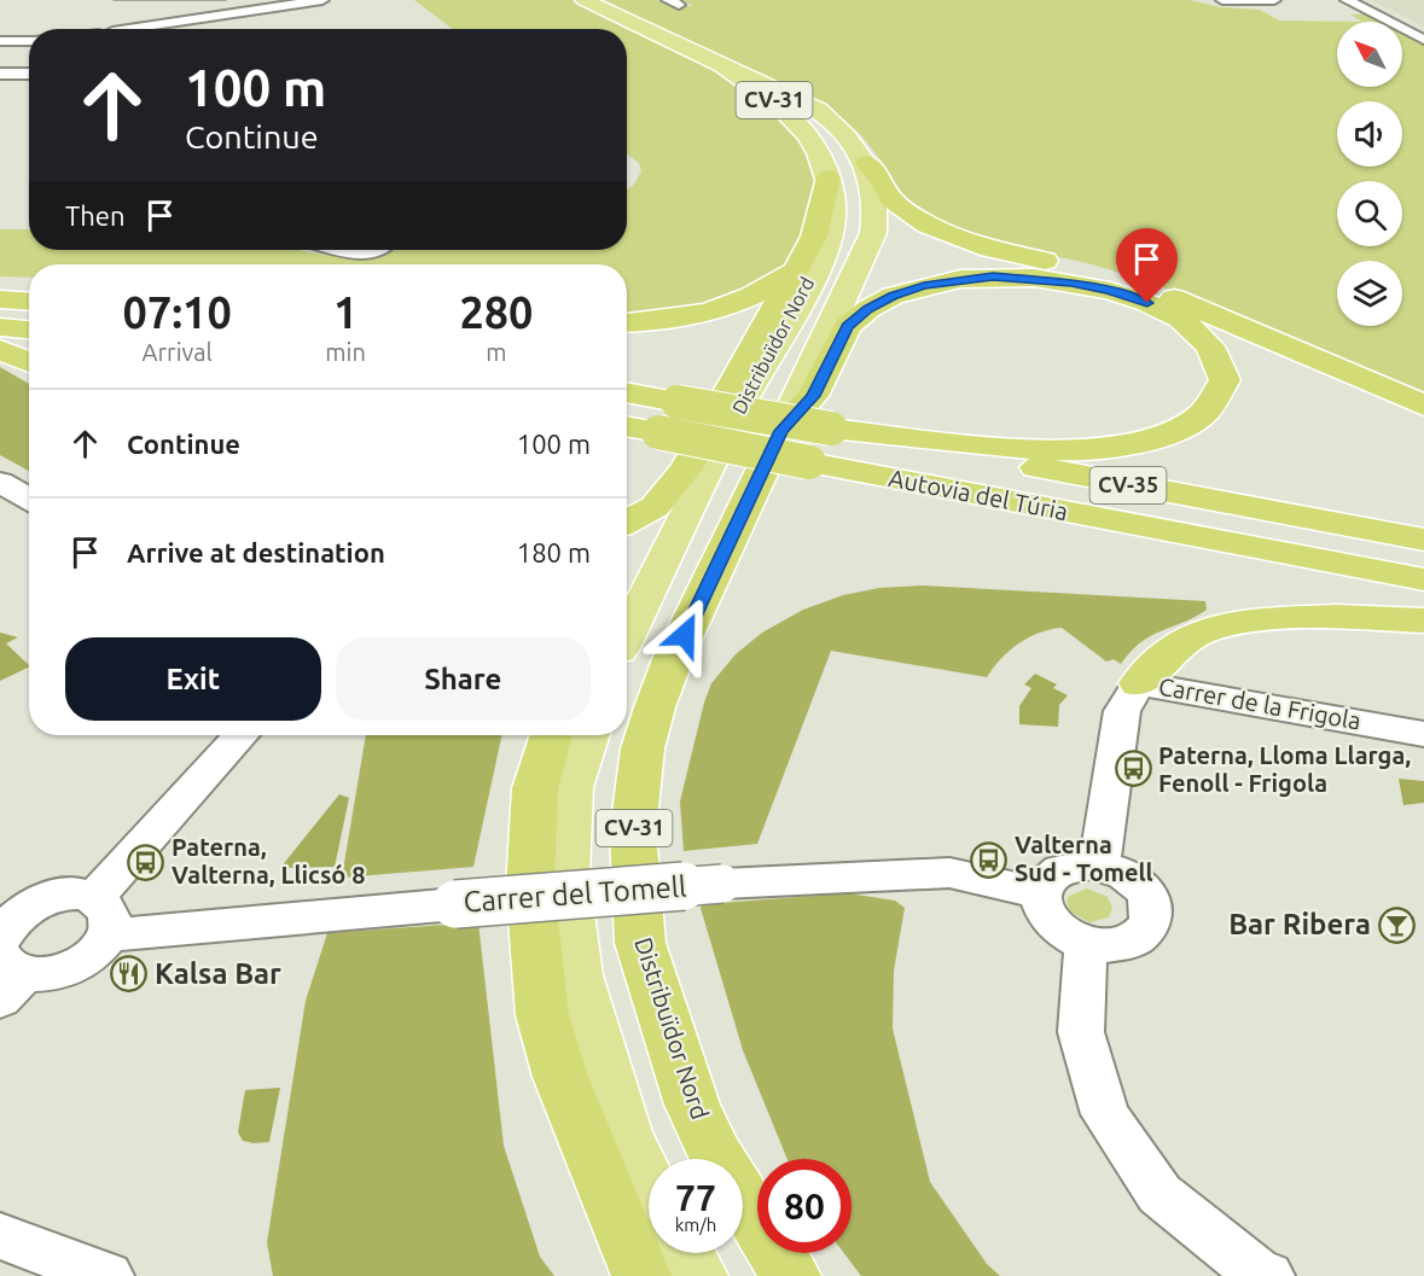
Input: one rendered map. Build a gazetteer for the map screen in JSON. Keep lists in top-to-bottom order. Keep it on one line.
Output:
{"streets":{"highway":["CV-31","Distribuïdor Nord","CV-35","Autovia del Túria"],"street":["Carrer de la Frigola","Carrer del Tomell"]},"places":{"bus stop":["Paterna, Lloma Llarga, Fenoll - Frigola","Valterna Sud - Tomell","Paterna, Valterna, Llicsó 8"],"bar":["Bar Ribera"],"restaurant":["Kalsa Bar"]},"north":"top left","page":{"turn":["100 m","Continue"],"then":"Then","eta":["07:10","Arrival","1","min","280","m"],"list":[{"name":"Continue","value":"100 m"},{"name":"Arrive at destination","value":"180 m"}],"buttons":["Exit","Share"],"speed":"77 km/h","limit":"80"}}
